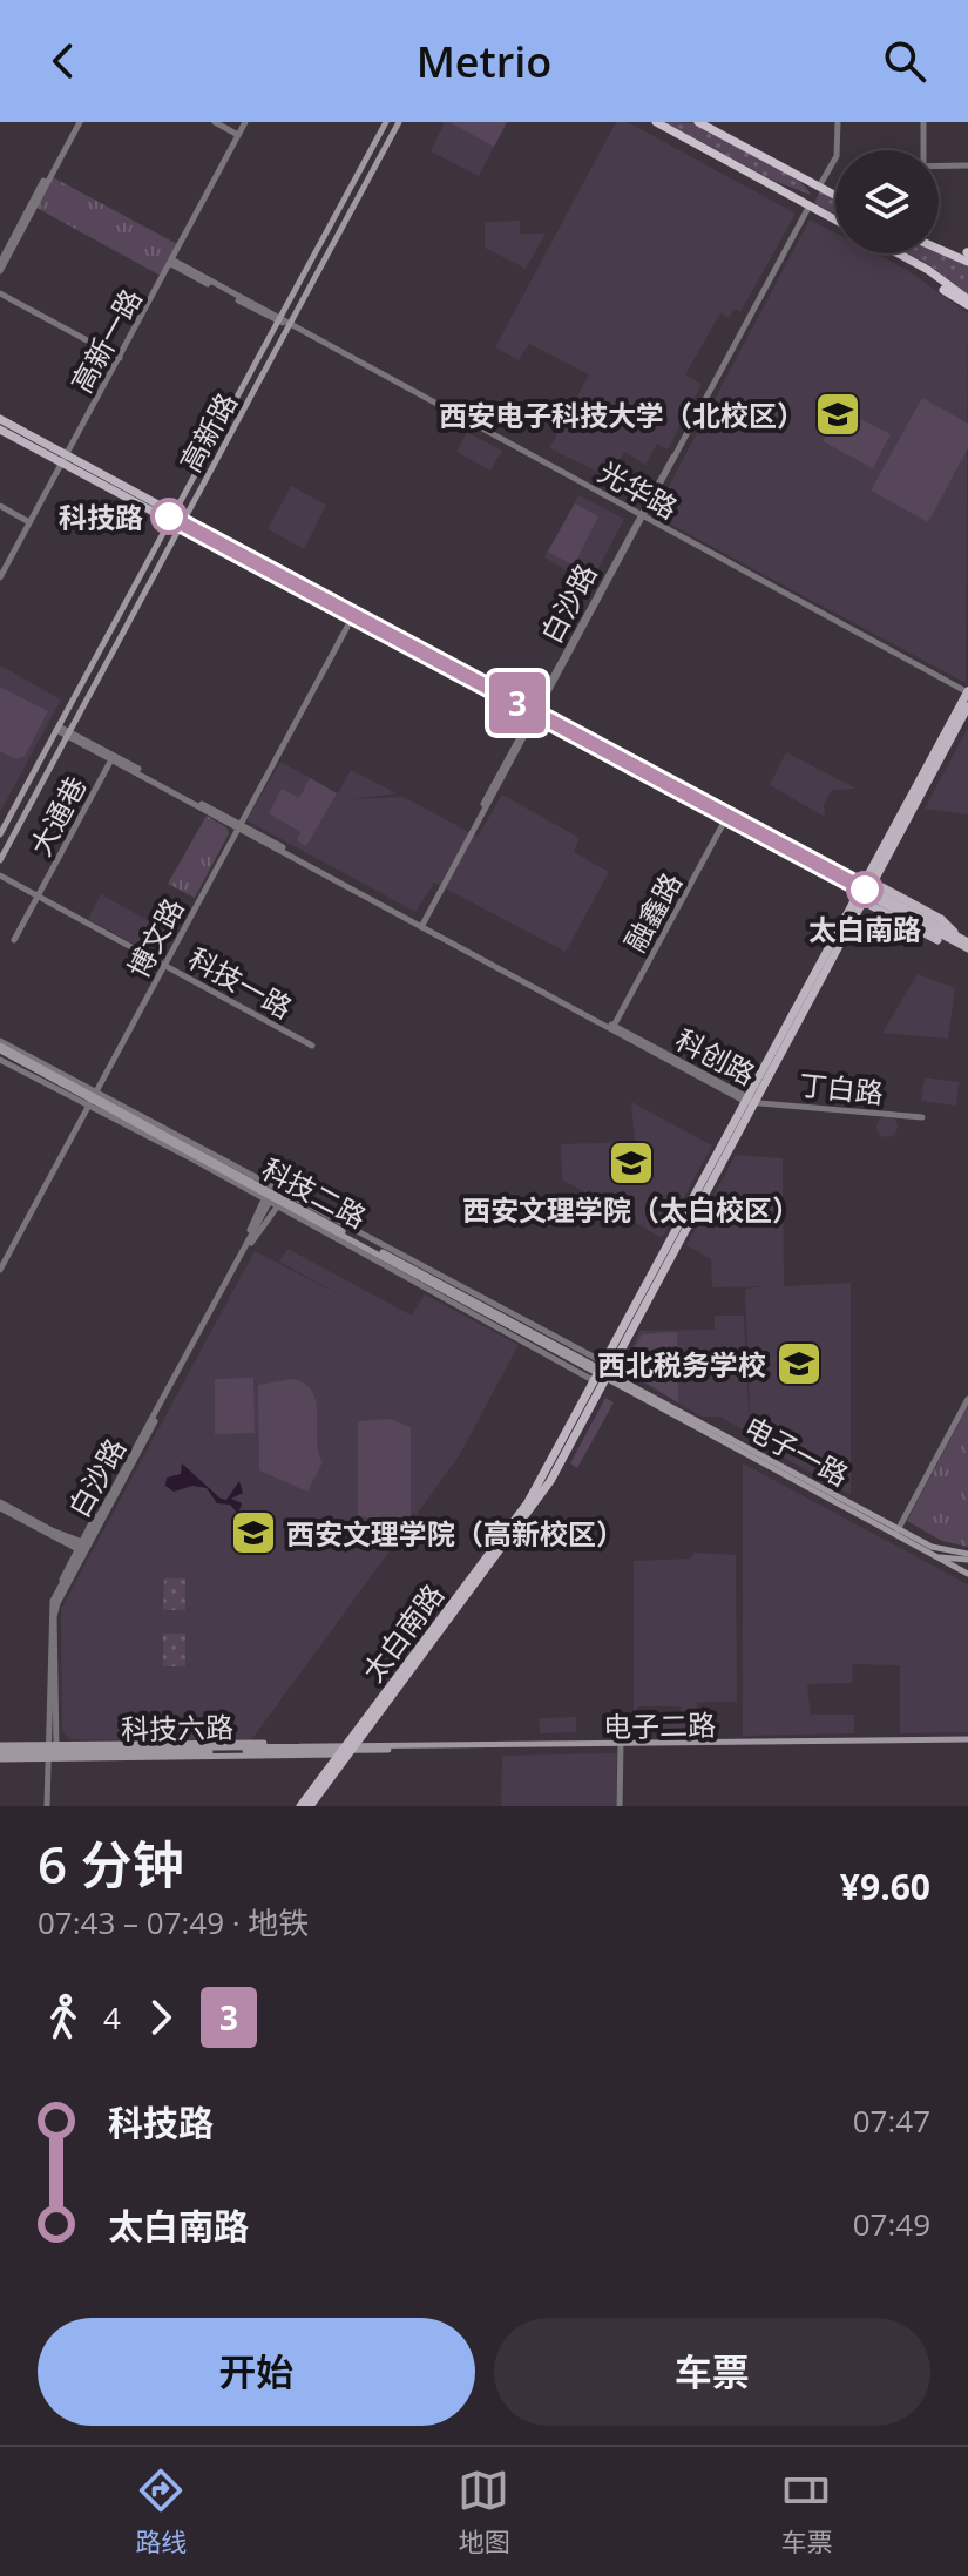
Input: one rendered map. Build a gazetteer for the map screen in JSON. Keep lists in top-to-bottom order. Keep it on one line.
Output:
{"streets":{"main road":["高新路","科技二路","电子一路","太白南路","电子二路","科技六路"],"street":["高新一路","光华路","白沙路","大通巷","融鑫路","博文路","科技一路","科创路","丁白路"]},"crossings":[["高新一路","光华路"],["高新路","光华路"],["高新路","科创路"],["光华路","白沙路"],["光华路","太白南路"],["白沙路","科创路"],["白沙路","科技二路"],["白沙路","科技六路"],["大通巷","科技一路"],["大通巷","科创路"],["融鑫路","科创路"],["博文路","科技一路"],["博文路","科创路"],["博文路","科技二路"],["科创路","丁白路"],["科创路","太白南路"],["丁白路","太白南路"],["科技二路","电子一路"],["科技二路","太白南路"],["电子一路","太白南路"],["太白南路","电子二路"],["太白南路","科技六路"],["电子二路","科技六路"]],"places":{"school or university":["西安电子科技大学（北校区）","西安文理学院（太白校区）","西北税务学校","西安文理学院（高新校区）"],"other":["科技路","太白南路"]},"lines":["metro line 3"],"page":{"header":"Metrio","on_map":"3","heading":["6 分钟","07:43 – 07:49 · 地铁","¥9.60"],"legs":["4","3"],"list":[{"name":"科技路","value":"07:47"},{"name":"太白南路","value":"07:49"}],"buttons":["开始","车票"],"tabs":["路线","地图","车票"]}}
